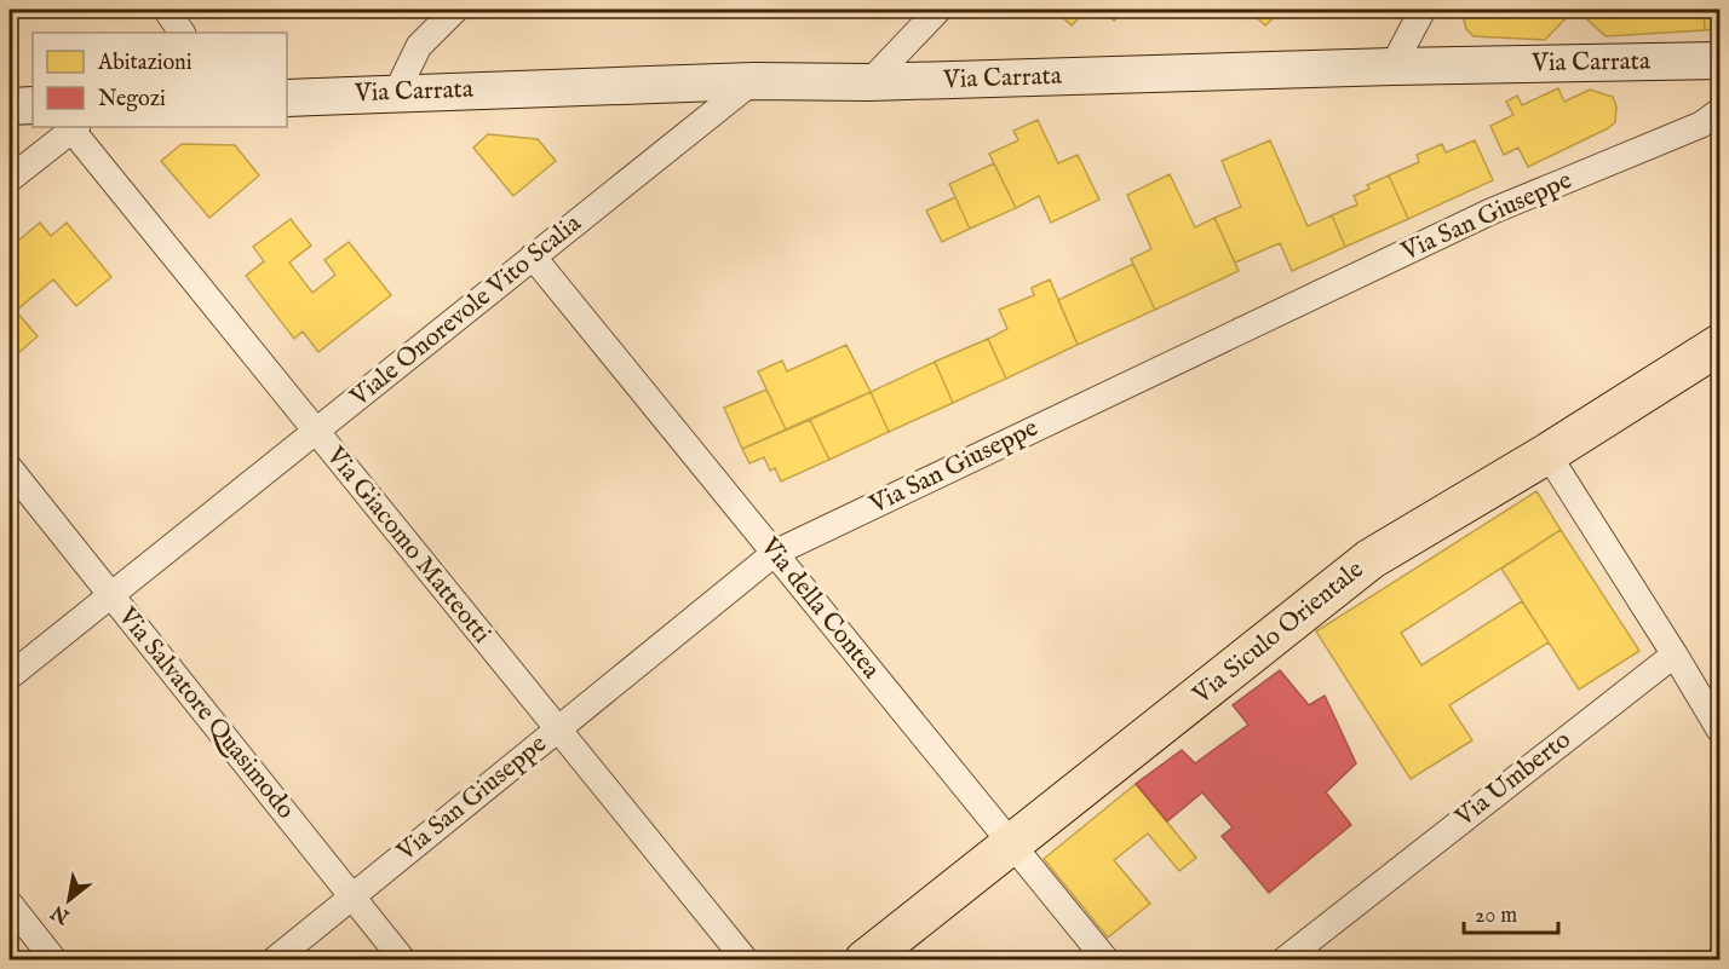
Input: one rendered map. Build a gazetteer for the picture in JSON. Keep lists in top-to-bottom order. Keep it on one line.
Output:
{"streets":{"main road":["Via Siculo Orientale"],"street":["Via Carrata","Via San Giuseppe","Viale Onorevole Vito Scalia","Via Giacomo Matteotti","Via della Contea","Via Salvatore Quasimodo","Via Umberto"]},"crossings":[["Via Carrata","Viale Onorevole Vito Scalia"],["Via San Giuseppe","Via Giacomo Matteotti"],["Via San Giuseppe","Via della Contea"],["Via San Giuseppe","Via Salvatore Quasimodo"],["Viale Onorevole Vito Scalia","Via Giacomo Matteotti"],["Viale Onorevole Vito Scalia","Via della Contea"],["Viale Onorevole Vito Scalia","Via Salvatore Quasimodo"],["Via della Contea","Via Siculo Orientale"]],"legend":["Abitazioni","Negozi"],"scale_bar":"20 m","north":"bottom left"}
